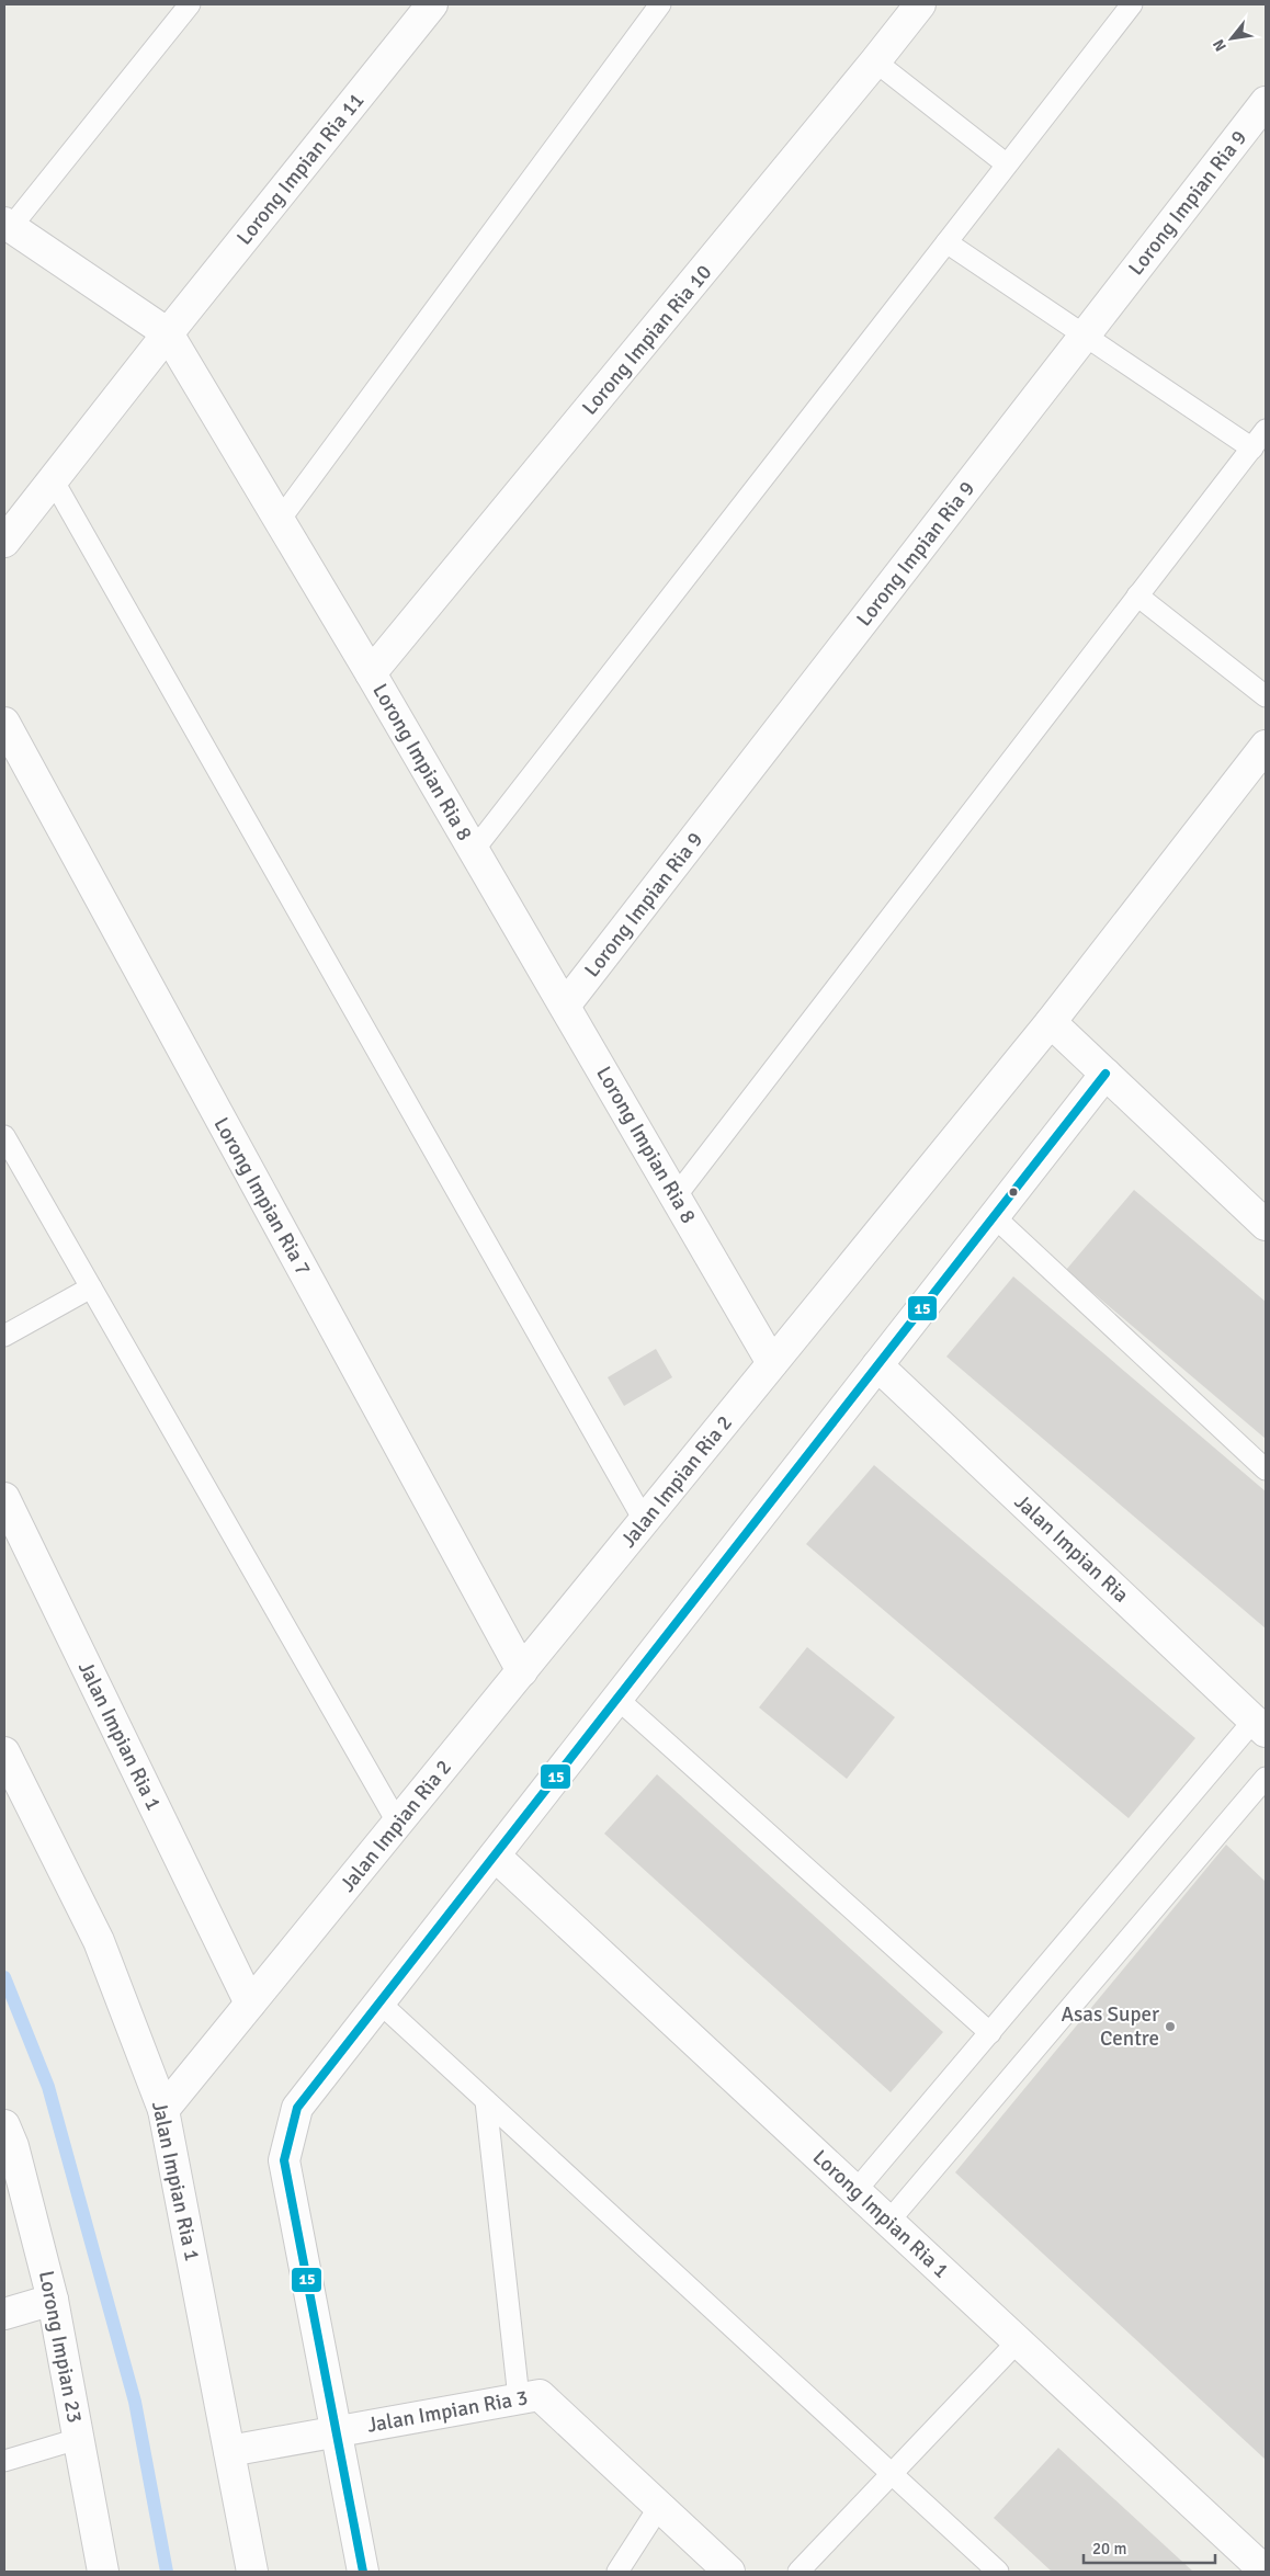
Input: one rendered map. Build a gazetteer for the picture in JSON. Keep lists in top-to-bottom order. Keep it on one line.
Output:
{"streets":{"street":["Lorong Impian Ria 11","Lorong Impian Ria 9","Lorong Impian Ria 10","Lorong Impian Ria 8","Lorong Impian Ria 7","Jalan Impian Ria 2","Jalan Impian Ria","Jalan Impian Ria 1","Lorong Impian Ria 1","Lorong Impian 23","Jalan Impian Ria 3"]},"crossings":[["Lorong Impian Ria 11","Lorong Impian Ria 8"],["Lorong Impian Ria 9","Lorong Impian Ria 8"],["Lorong Impian Ria 10","Lorong Impian Ria 8"],["Lorong Impian Ria 8","Jalan Impian Ria 2"],["Lorong Impian Ria 7","Jalan Impian Ria 2"],["Jalan Impian Ria 2","Jalan Impian Ria 1"],["Jalan Impian Ria 1","Jalan Impian Ria 3"]],"places":["Asas Super Centre"],"lines":["transit line 15"],"scale_bar":"20 m","north":"bottom left"}
